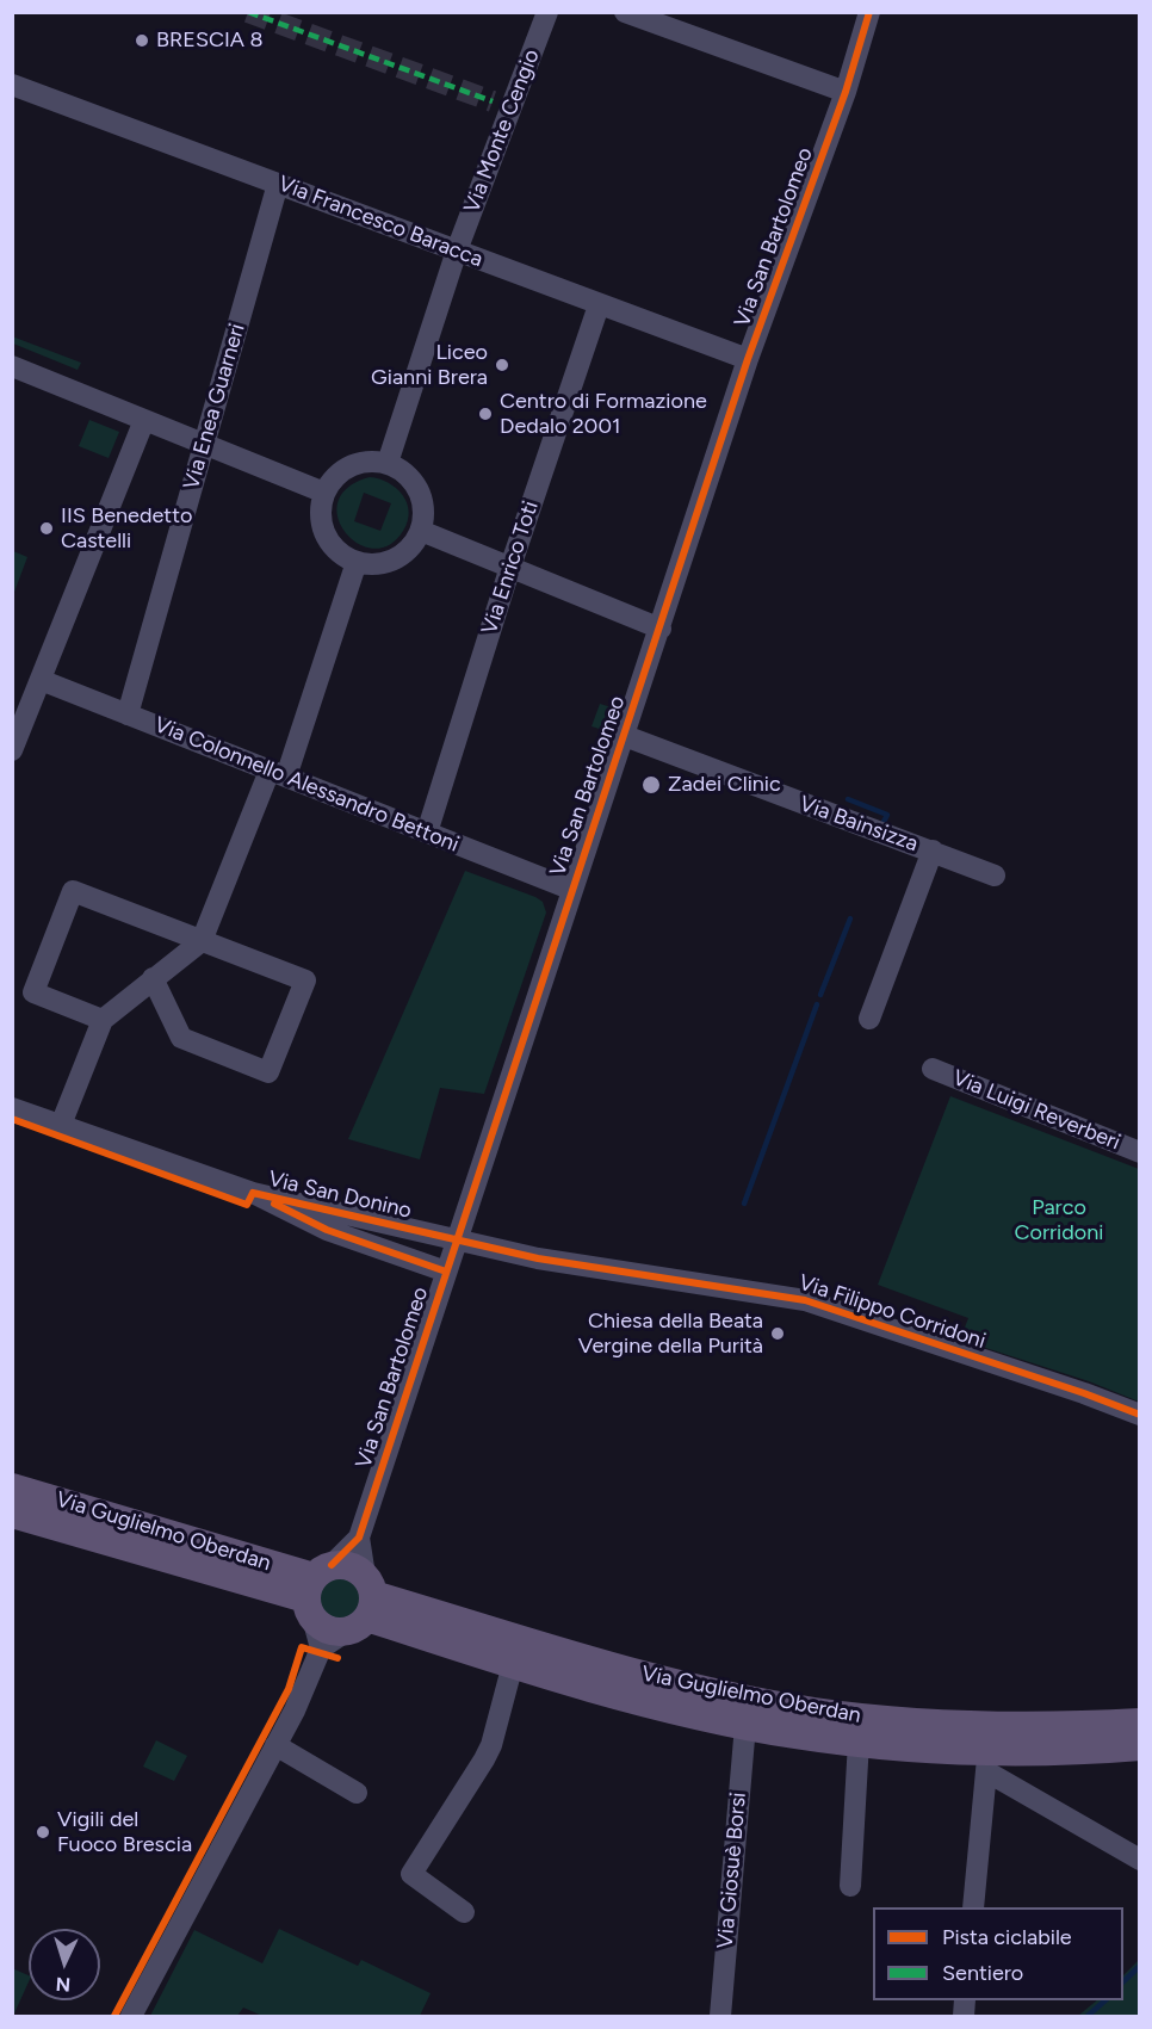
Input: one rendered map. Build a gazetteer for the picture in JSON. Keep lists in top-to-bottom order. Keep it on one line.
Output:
{"streets":{"main road":["Via Guglielmo Oberdan"],"street":["Via Monte Cengio","Via Francesco Baracca","Via San Bartolomeo","Via Enea Guarneri","Via Enrico Toti","Via Colonnello Alessandro Bettoni","Via Bainsizza","Via Luigi Reverberi","Via San Donino","Via Filippo Corridoni","Via Giosuè Borsi"]},"crossings":[["Via Monte Cengio","Via Francesco Baracca"],["Via Francesco Baracca","Via San Bartolomeo"],["Via Francesco Baracca","Via Enea Guarneri"],["Via Francesco Baracca","Via Enrico Toti"],["Via San Bartolomeo","Via Colonnello Alessandro Bettoni"],["Via San Bartolomeo","Via Bainsizza"],["Via San Bartolomeo","Via San Donino"],["Via San Bartolomeo","Via Filippo Corridoni"],["Via San Bartolomeo","Via Guglielmo Oberdan"],["Via Enea Guarneri","Via Colonnello Alessandro Bettoni"],["Via Enrico Toti","Via Colonnello Alessandro Bettoni"],["Via San Donino","Via Filippo Corridoni"],["Via Guglielmo Oberdan","Via Giosuè Borsi"]],"parks":["Parco Corridoni"],"places":["BRESCIA 8","Liceo Gianni Brera","Centro di Formazione Dedalo 2001","IIS Benedetto Castelli","Zadei Clinic","Chiesa della Beata Vergine della Purità","Vigili del Fuoco Brescia"],"legend":["Pista ciclabile","Sentiero"],"north":"bottom"}
